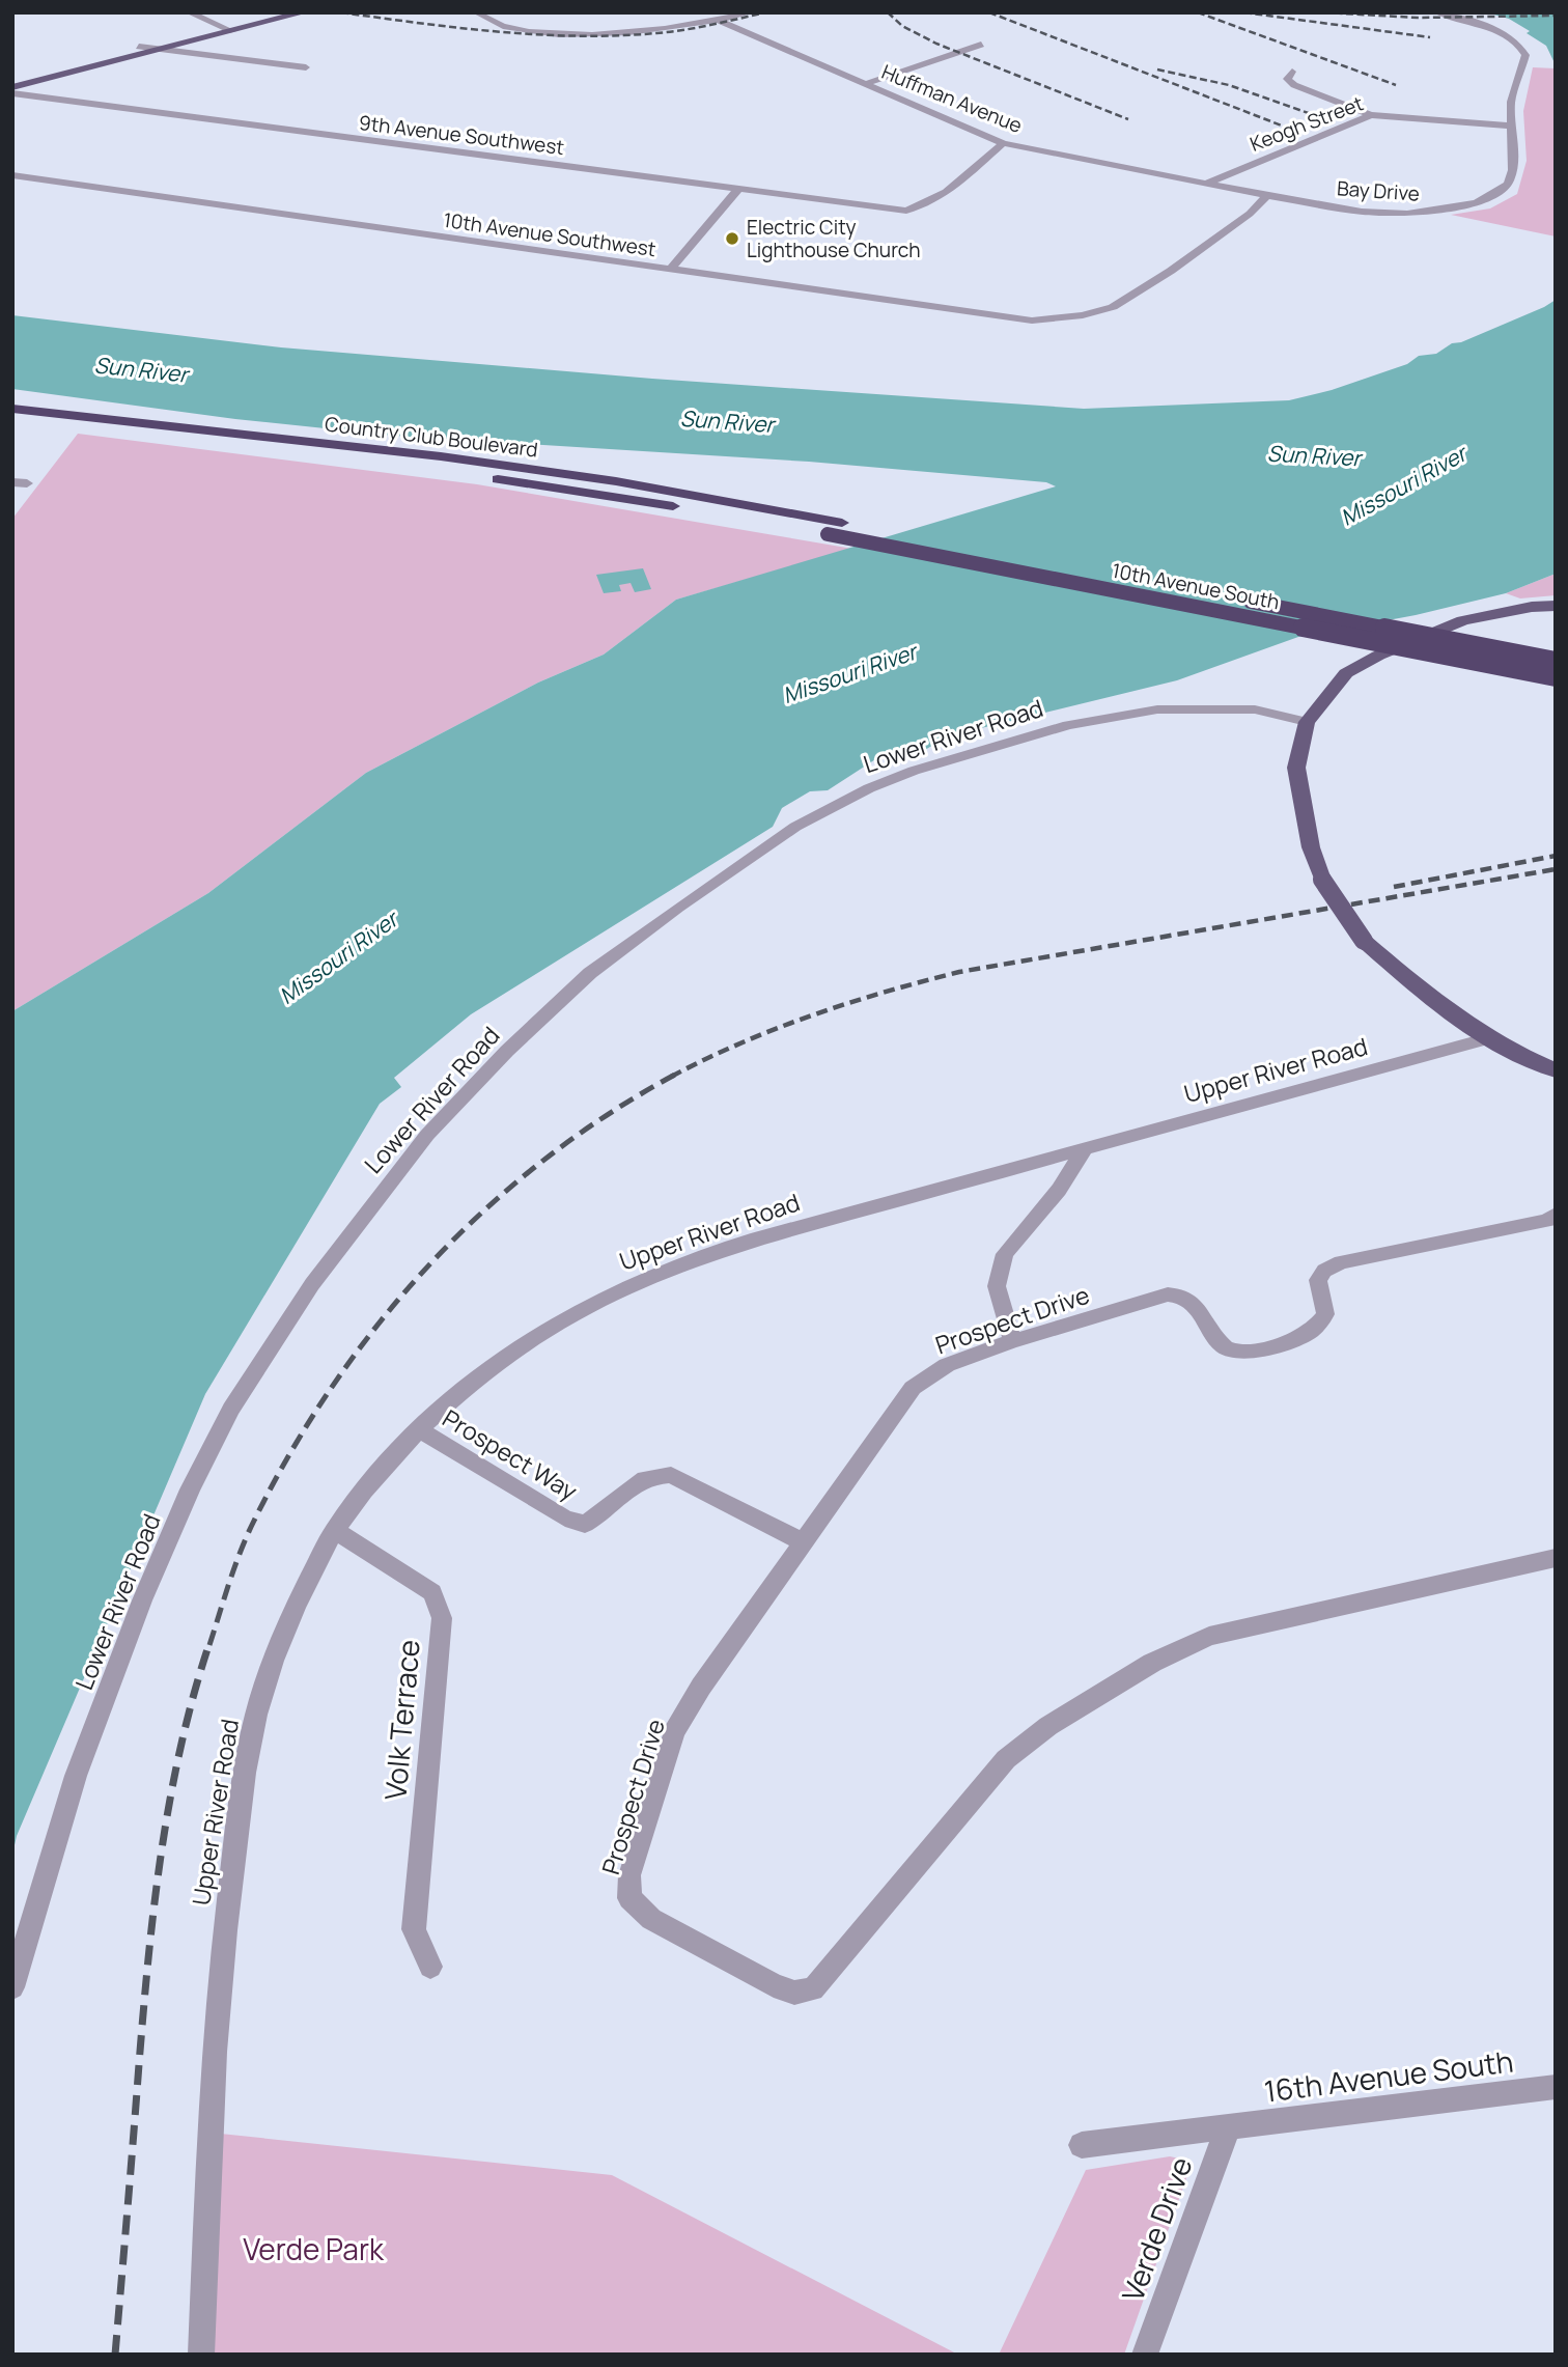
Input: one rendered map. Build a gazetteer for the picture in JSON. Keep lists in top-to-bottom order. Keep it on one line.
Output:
{"streets":{"highway":["Country Club Boulevard","10th Avenue South"],"street":["Huffman Avenue","Keogh Street","9th Avenue Southwest","Bay Drive","10th Avenue Southwest","Lower River Road","Upper River Road","Prospect Drive","Prospect Way","Volk Terrace","16th Avenue South","Verde Drive"]},"crossings":[["Huffman Avenue","Keogh Street"],["Huffman Avenue","9th Avenue Southwest"],["Huffman Avenue","Bay Drive"],["Huffman Avenue","10th Avenue Southwest"],["Keogh Street","Bay Drive"],["Bay Drive","10th Avenue Southwest"],["Country Club Boulevard","10th Avenue South"],["Upper River Road","Prospect Way"],["Upper River Road","Volk Terrace"],["Prospect Drive","Prospect Way"],["16th Avenue South","Verde Drive"]],"water":["Sun River","Missouri River"],"parks":["Verde Park"],"places":["Electric City Lighthouse Church"]}
